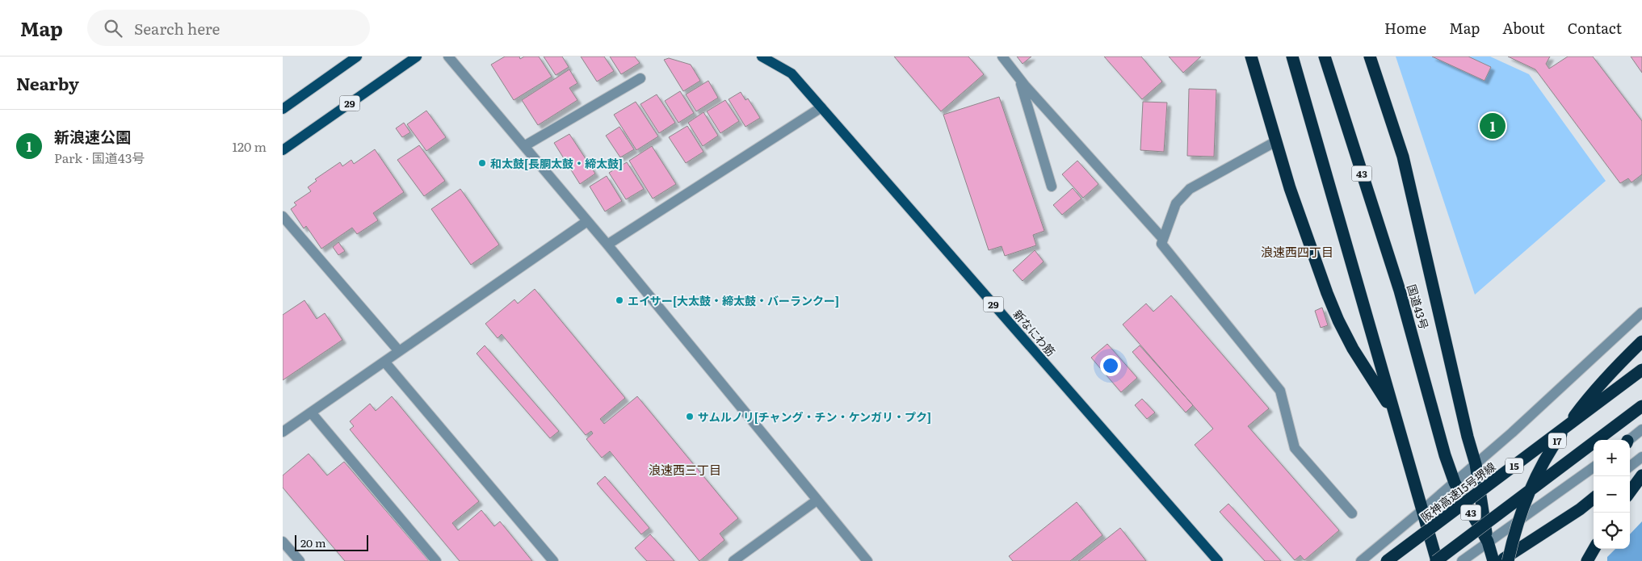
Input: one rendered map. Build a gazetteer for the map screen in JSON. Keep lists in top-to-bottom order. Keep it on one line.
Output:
{"streets":{"highway":["43","国道43号","17","15","阪神高速15号堺線"],"main road":["29","新なにわ筋"]},"districts":["浪速西四丁目","浪速西三丁目"],"places":["和太鼓[長胴太鼓・締太鼓]","エイサー[大太鼓・締太鼓・バーランクー]","サムルノリ[チャング・チン・ケンガリ・プク]"],"scale_bar":"20 m","page":{"header":"Map","search":"Search here","nav":["Home","Map","About","Contact"],"heading":"Nearby","list":[{"mark":"1","name":"新浪速公園","note":"Park · 国道43号","value":"120 m"}],"pins":"1","map_buttons":["+","−"],"scale":"20 m"}}
